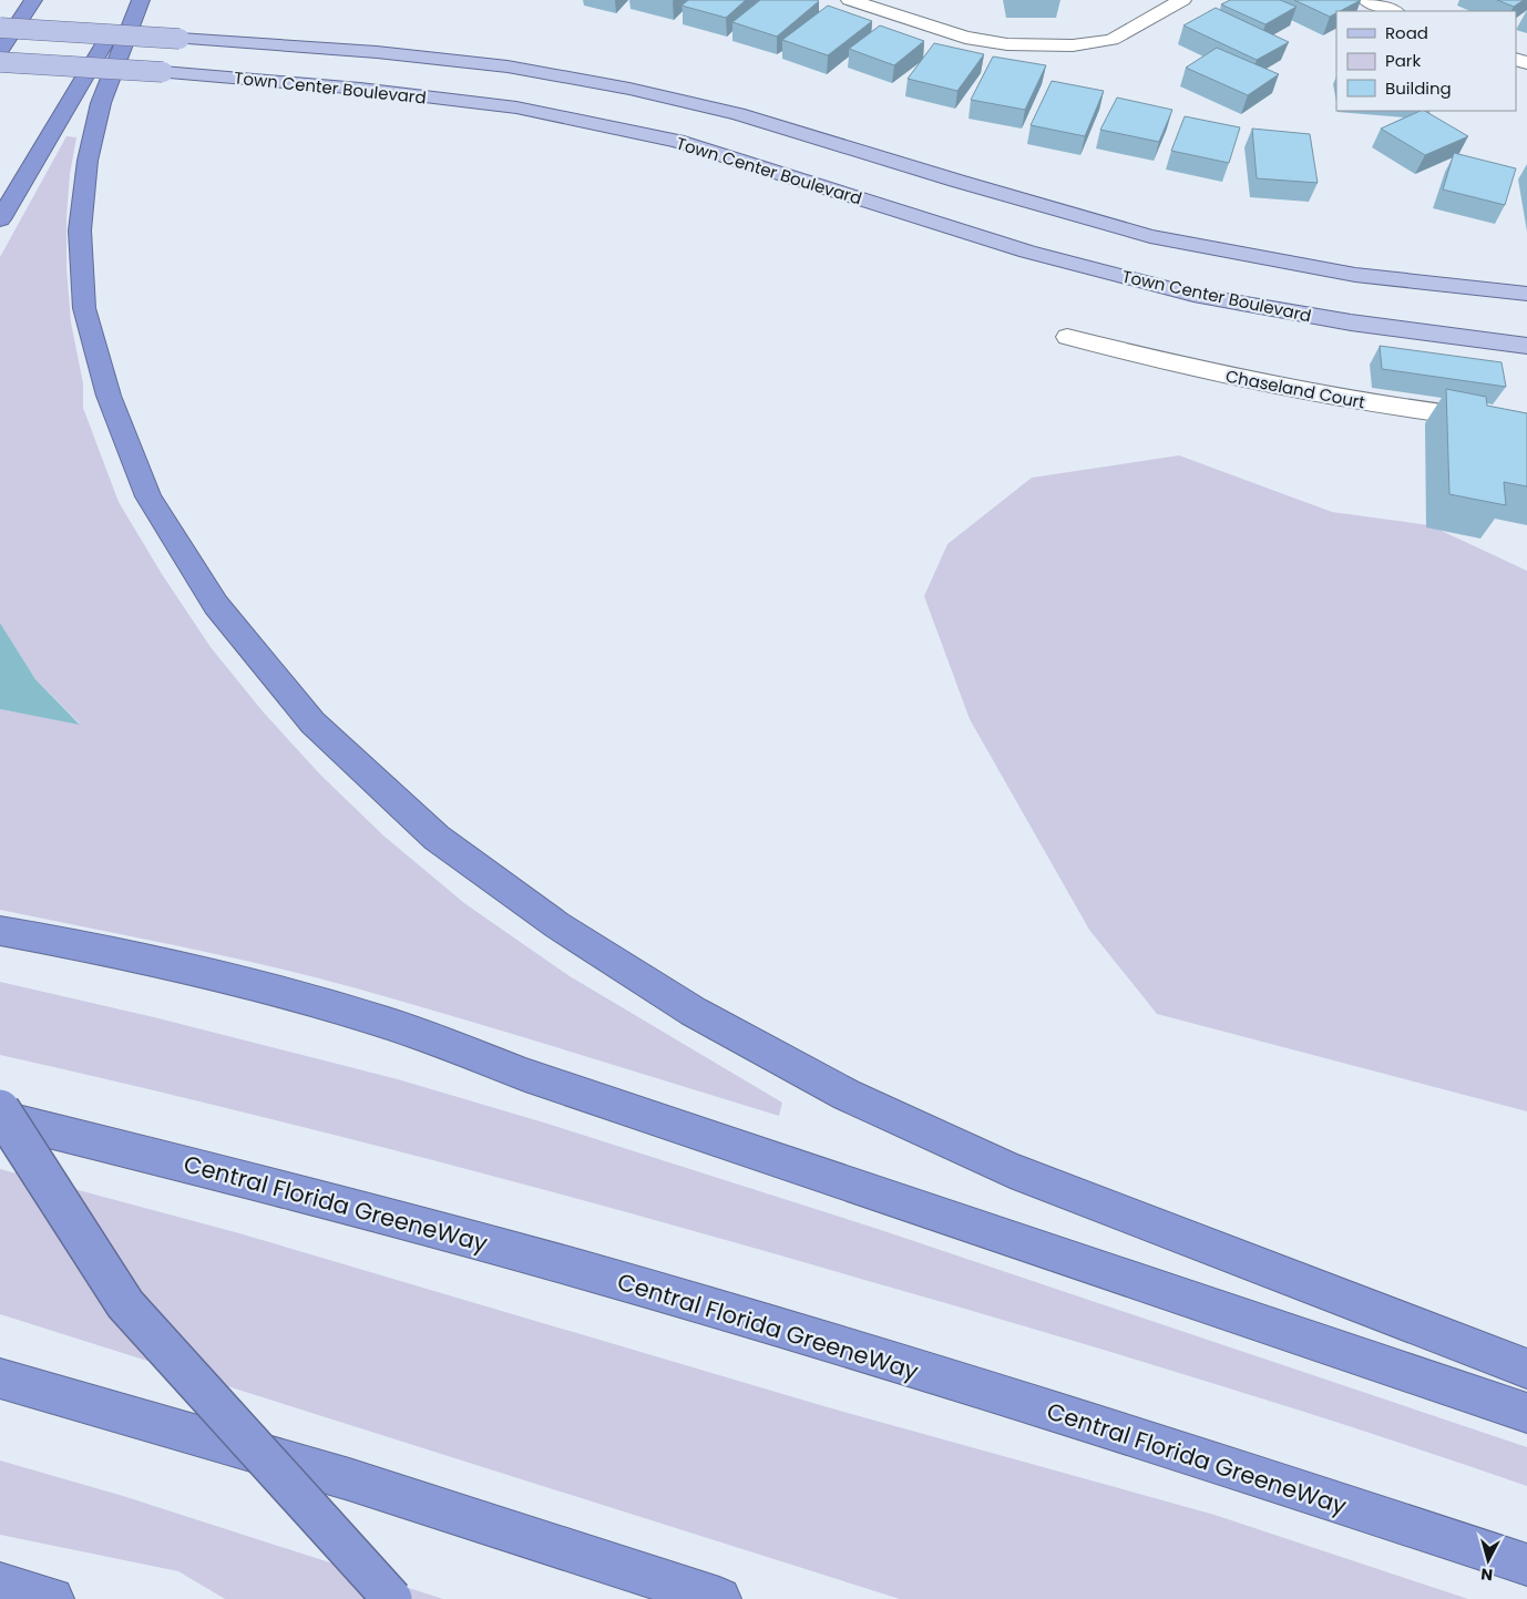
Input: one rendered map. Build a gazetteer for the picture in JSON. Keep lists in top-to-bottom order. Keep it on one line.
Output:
{"streets":{"highway":["Central Florida GreeneWay"],"main road":["Town Center Boulevard"],"street":["Chaseland Court"]},"legend":["Road","Park","Building"],"north":"bottom"}
